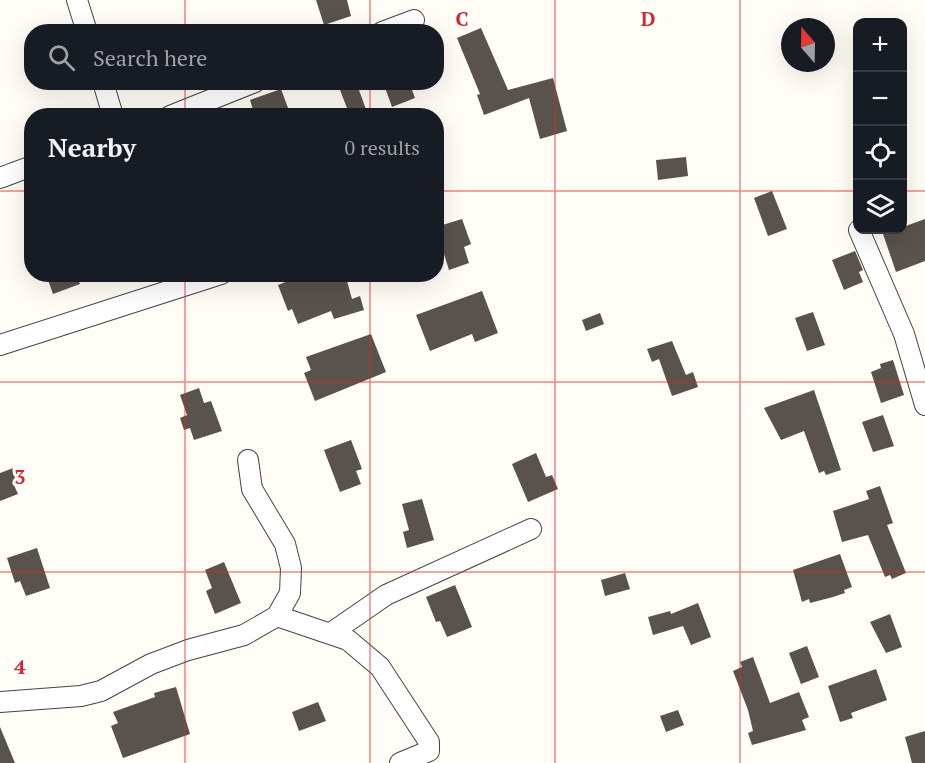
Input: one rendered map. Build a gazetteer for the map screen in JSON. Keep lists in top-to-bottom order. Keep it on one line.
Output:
{"north":"top","page":{"map_buttons":["+","−"],"search":"Search here","heading":["Nearby","0 results"]},"grid":{"columns":["C","D"],"rows":["3","4"]}}
